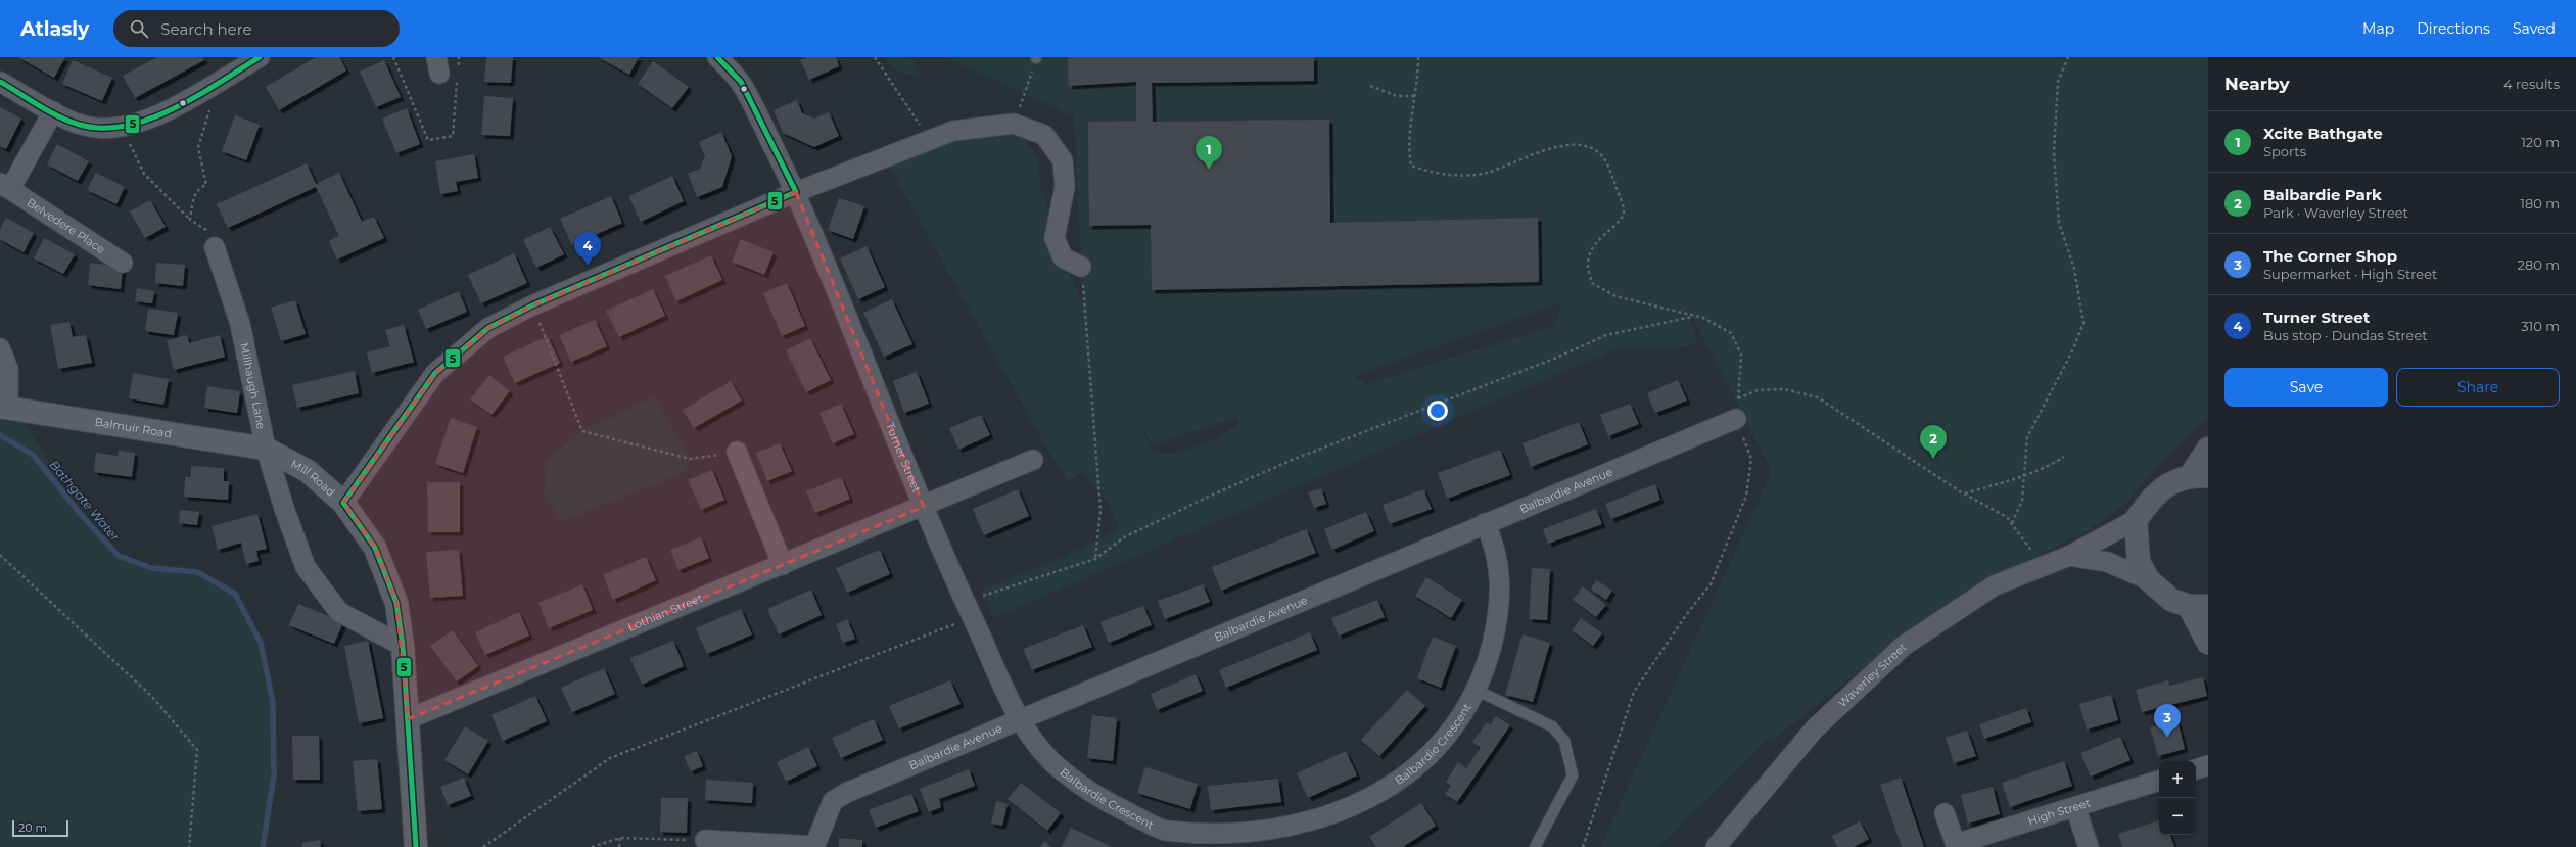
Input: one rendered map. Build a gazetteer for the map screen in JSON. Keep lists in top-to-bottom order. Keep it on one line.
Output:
{"streets":{"main road":["Balmuir Road","Mill Road"],"street":["Belvedere Place","Millhaugh Lane","Turner Street","Balbardie Avenue","Lothian Street","Waverley Street","Balbardie Crescent","High Street"]},"crossings":[["Millhaugh Lane","Balmuir Road"],["Millhaugh Lane","Mill Road"],["Balmuir Road","Mill Road"],["Turner Street","Balbardie Avenue"],["Turner Street","Lothian Street"],["Turner Street","Balbardie Crescent"],["Mill Road","Lothian Street"],["Balbardie Avenue","Balbardie Crescent"]],"water":["Bathgate Water"],"lines":["transit line 5"],"scale_bar":"20 m","page":{"header":"Atlasly","search":"Search here","nav":["Map","Directions","Saved"],"heading":["Nearby","4 results"],"list":[{"mark":"1","name":"Xcite Bathgate","note":"Sports","value":"120 m"},{"mark":"2","name":"Balbardie Park","note":"Park · Waverley Street","value":"180 m"},{"mark":"3","name":"The Corner Shop","note":"Supermarket · High Street","value":"280 m"},{"mark":"4","name":"Turner Street","note":"Bus stop · Dundas Street","value":"310 m"}],"pins":["1","4","2","3"],"buttons":["Save","Share"],"map_buttons":["+","−"],"scale":"20 m"}}
